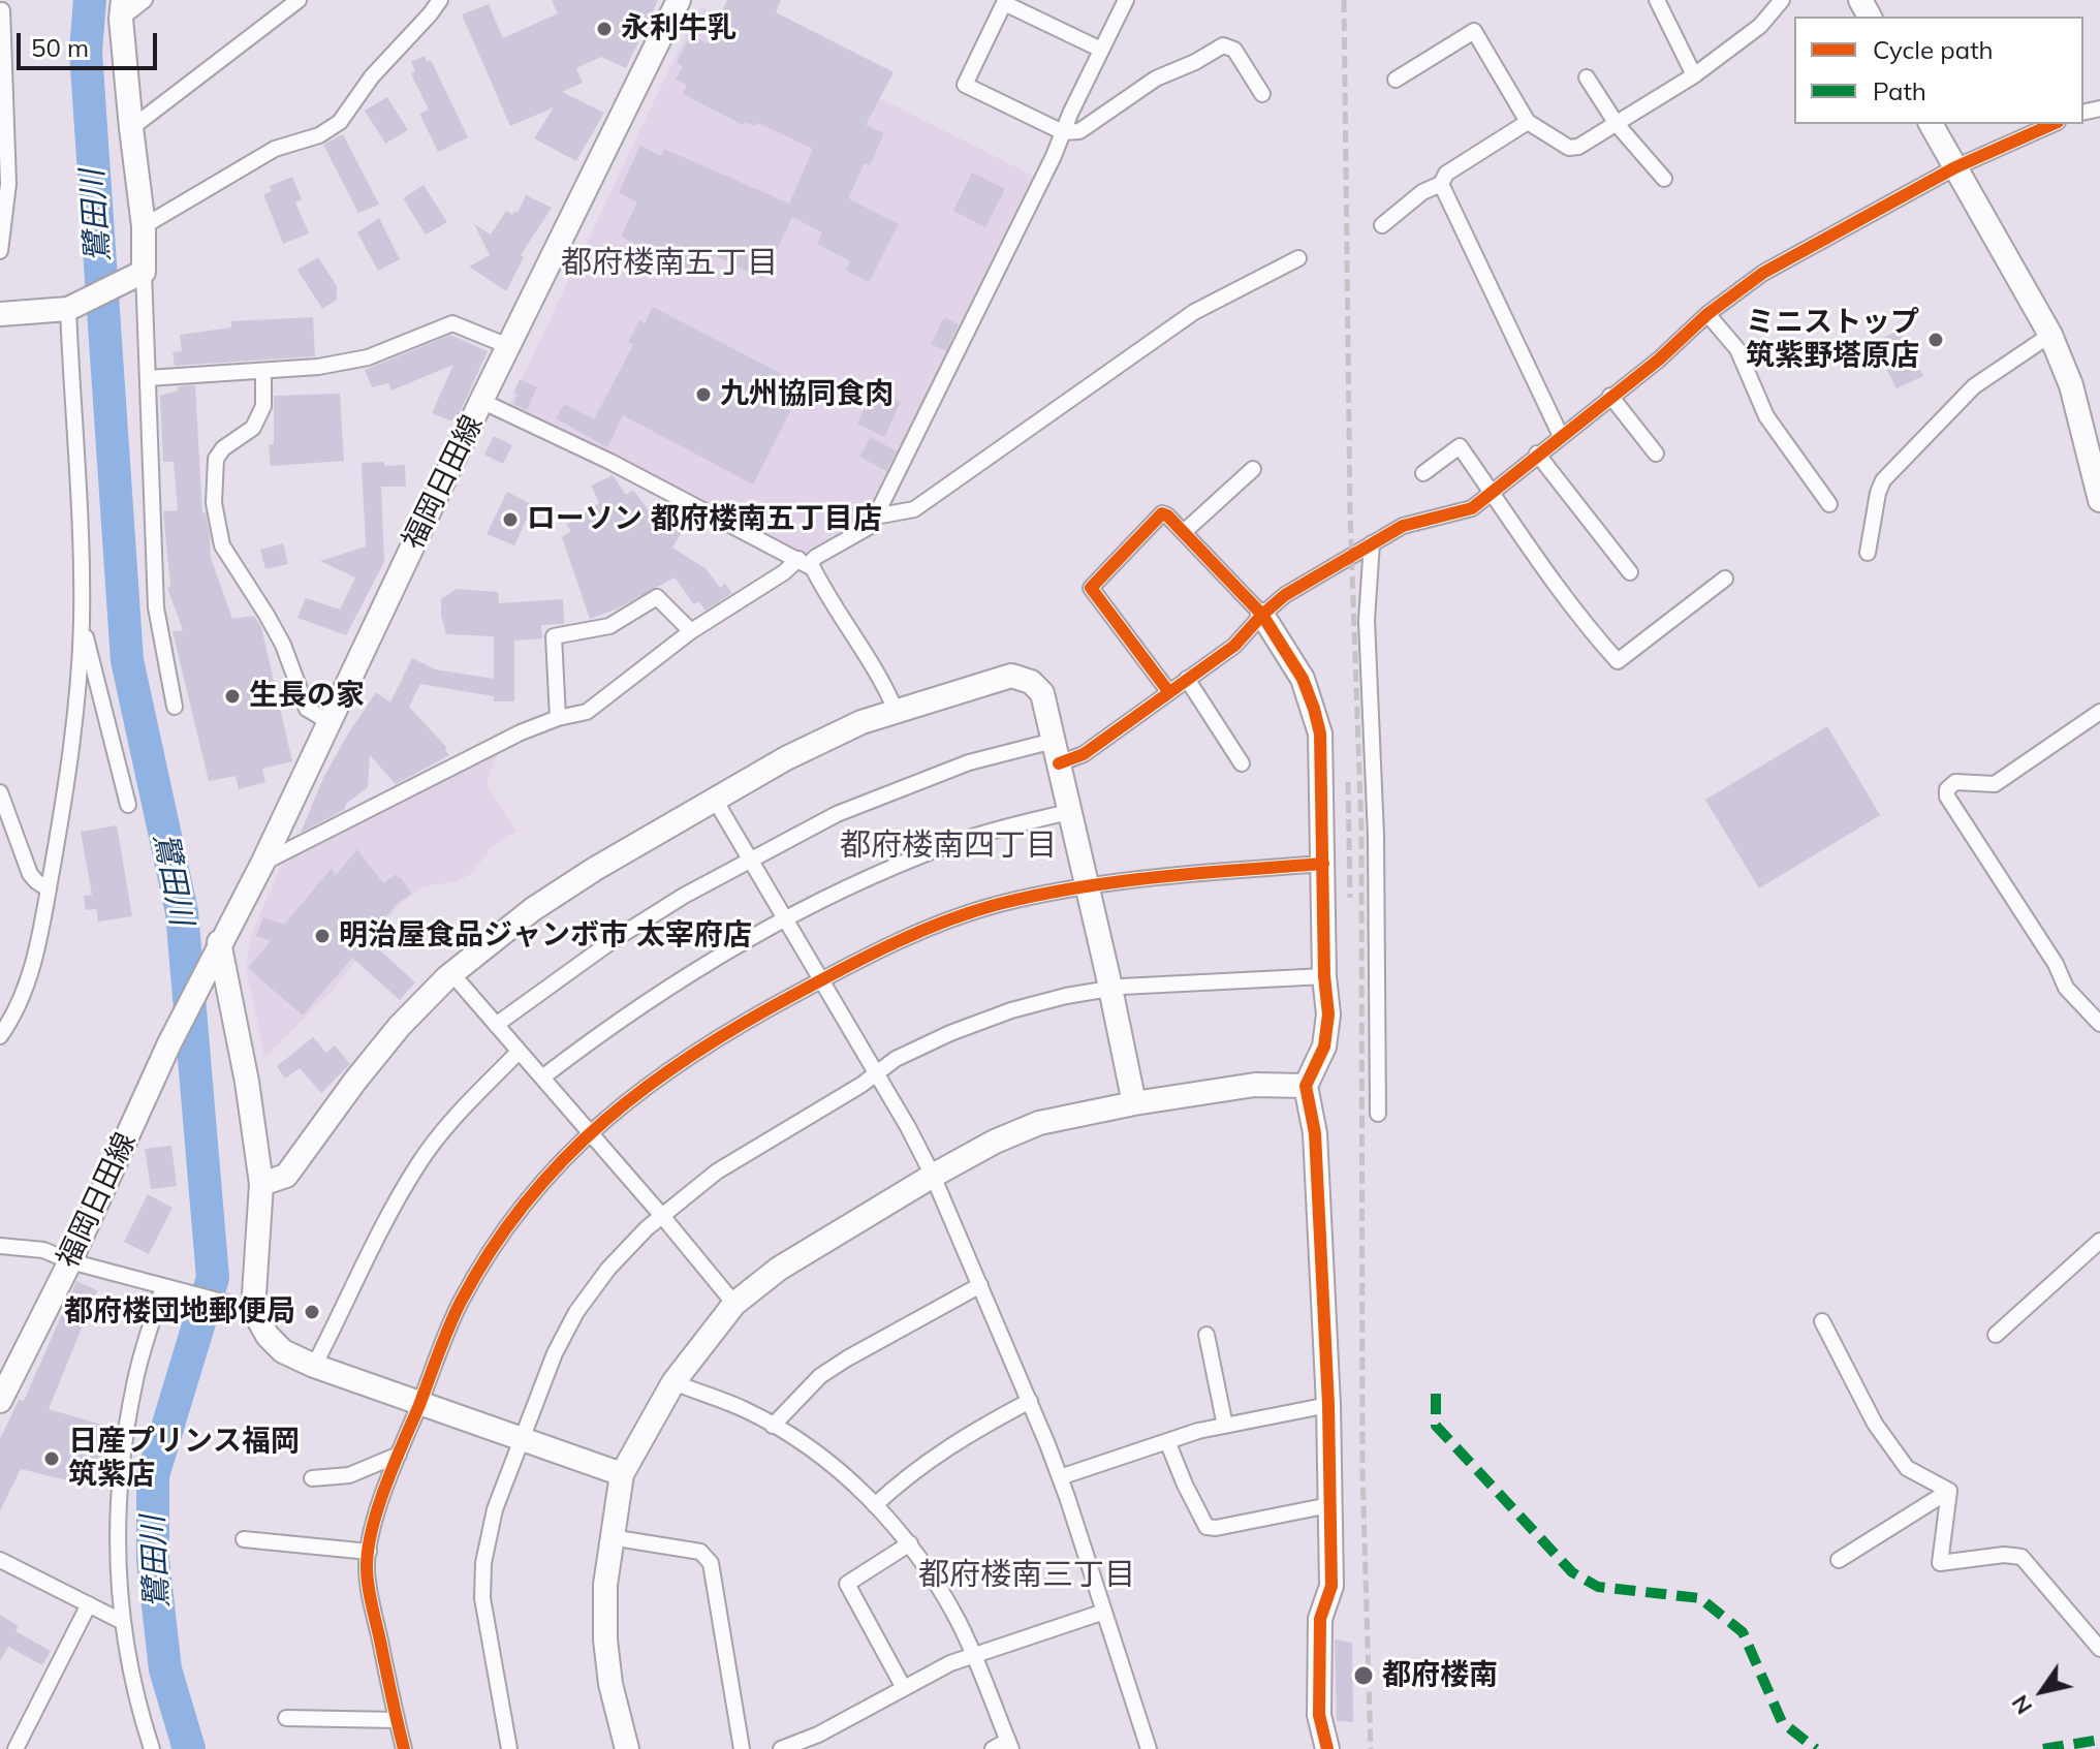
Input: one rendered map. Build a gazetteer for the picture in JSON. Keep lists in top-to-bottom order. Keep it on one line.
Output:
{"streets":{"street":["福岡日田線"]},"districts":["都府楼南五丁目","都府楼南四丁目","都府楼南三丁目"],"water":["鷺田川"],"places":["永利牛乳","ミニストップ 筑紫野塔原店","九州協同食肉","ローソン 都府楼南五丁目店","生長の家","明治屋食品ジャンボ市 太宰府店","都府楼団地郵便局","日産プリンス福岡 筑紫店","都府楼南"],"legend":["Cycle path","Path"],"scale_bar":"50 m","north":"bottom left"}
